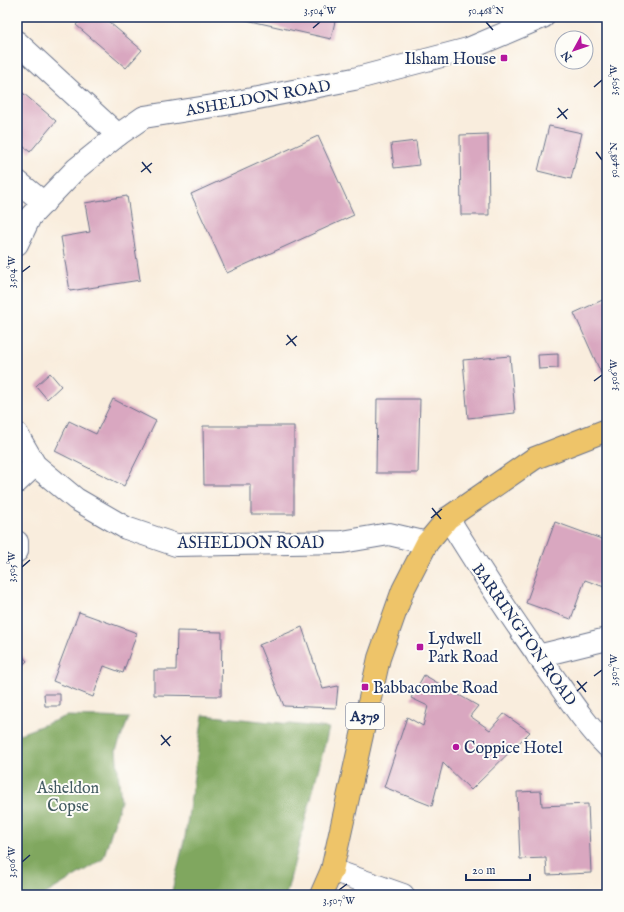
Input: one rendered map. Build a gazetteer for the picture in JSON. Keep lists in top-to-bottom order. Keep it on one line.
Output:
{"streets":{"main road":["A379"],"street":["ASHELDON ROAD","BARRINGTON ROAD"]},"crossings":[["ASHELDON ROAD","A379"],["BARRINGTON ROAD","A379"]],"parks":["Asheldon Copse"],"places":{"transit":["Ilsham House","Lydwell Park Road","Babbacombe Road"],"other":["Coppice Hotel"]},"scale_bar":"20 m","north":"bottom left","coordinates":["3.504°W","50.468°N","3.505°W","3.506°W","3.507°W"]}
